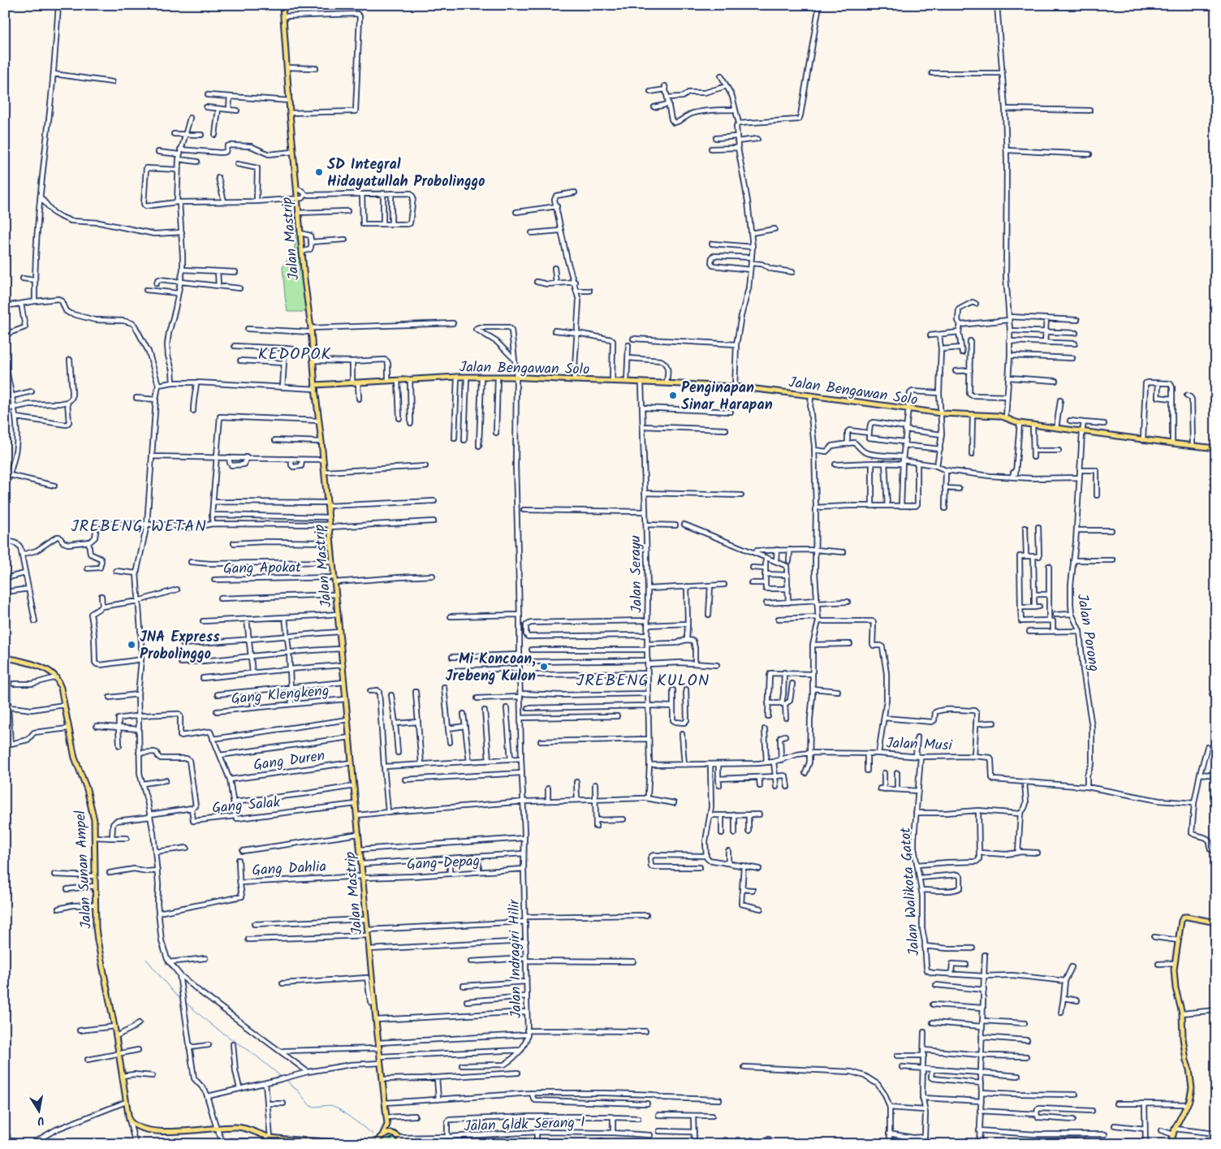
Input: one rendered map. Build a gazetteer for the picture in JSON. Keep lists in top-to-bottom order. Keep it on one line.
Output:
{"streets":{"main road":["Jalan Mastrip","Jalan Bengawan Solo","Jalan Sunan Ampel"],"street":["Gang Apokat","Jalan Serayu","Jalan Porong","Gang Klengkeng","Jalan Musi","Gang Duren","Gang Salak","Gang Depag","Gang Dahlia","Jalan Walikota Gatot","Jalan Indragiri Hilir","Jalan Gldk Serang I"]},"crossings":[["Jalan Mastrip","Jalan Bengawan Solo"],["Jalan Mastrip","Gang Apokat"],["Jalan Mastrip","Gang Klengkeng"],["Jalan Mastrip","Gang Duren"],["Jalan Mastrip","Gang Salak"],["Jalan Mastrip","Gang Depag"],["Jalan Mastrip","Gang Dahlia"],["Jalan Mastrip","Jalan Gldk Serang I"],["Jalan Bengawan Solo","Jalan Serayu"],["Jalan Bengawan Solo","Jalan Porong"],["Jalan Bengawan Solo","Jalan Indragiri Hilir"],["Jalan Serayu","Jalan Musi"],["Jalan Porong","Jalan Musi"],["Jalan Musi","Jalan Walikota Gatot"],["Gang Salak","Jalan Sunan Ampel"],["Gang Depag","Gang Dahlia"],["Gang Depag","Jalan Indragiri Hilir"]],"districts":["KEDOPOK","JREBENG WETAN","JREBENG KULON"],"places":["SD Integral Hidayatullah Probolinggo","Penginapan Sinar Harapan","JNA Express Probolinggo","Mi Koncoan, Jrebeng Kulon"],"north":"bottom"}
